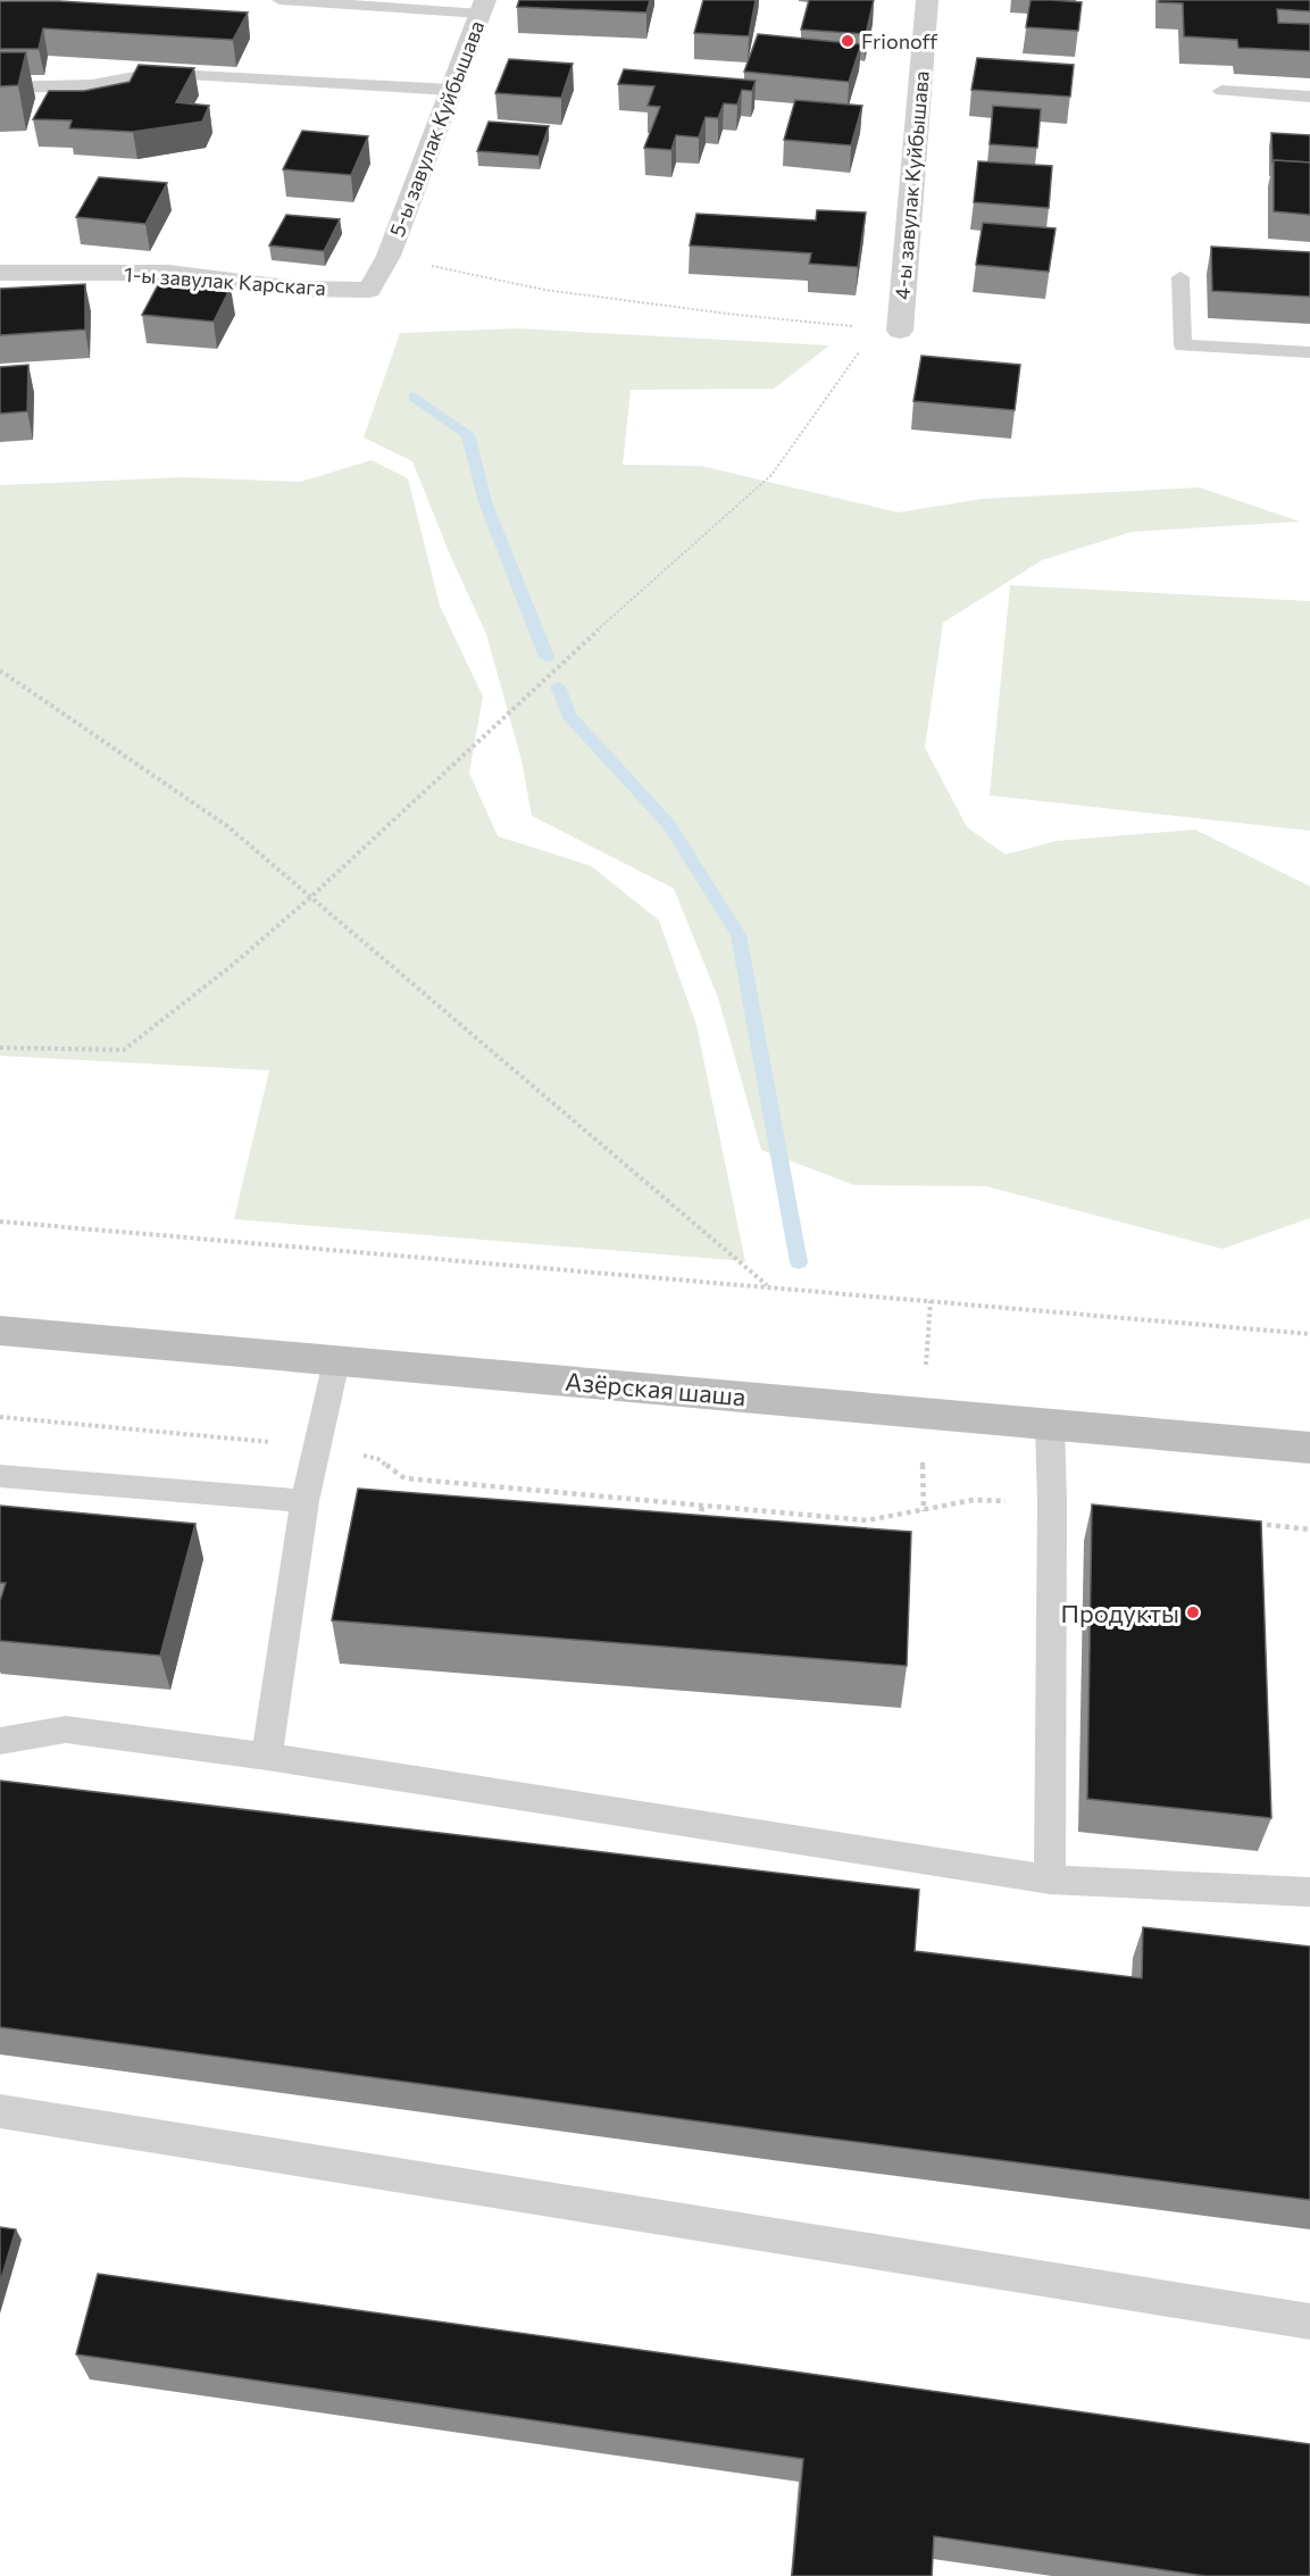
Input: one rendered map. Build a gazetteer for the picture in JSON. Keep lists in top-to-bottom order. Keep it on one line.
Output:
{"streets":{"main road":["Азёрская шаша"],"street":["5-ы завулак Куйбышава","4-ы завулак Куйбышава","1-ы завулак Карскага"]},"crossings":[["5-ы завулак Куйбышава","1-ы завулак Карскага"]],"places":["Frionoff","Продукты"]}
